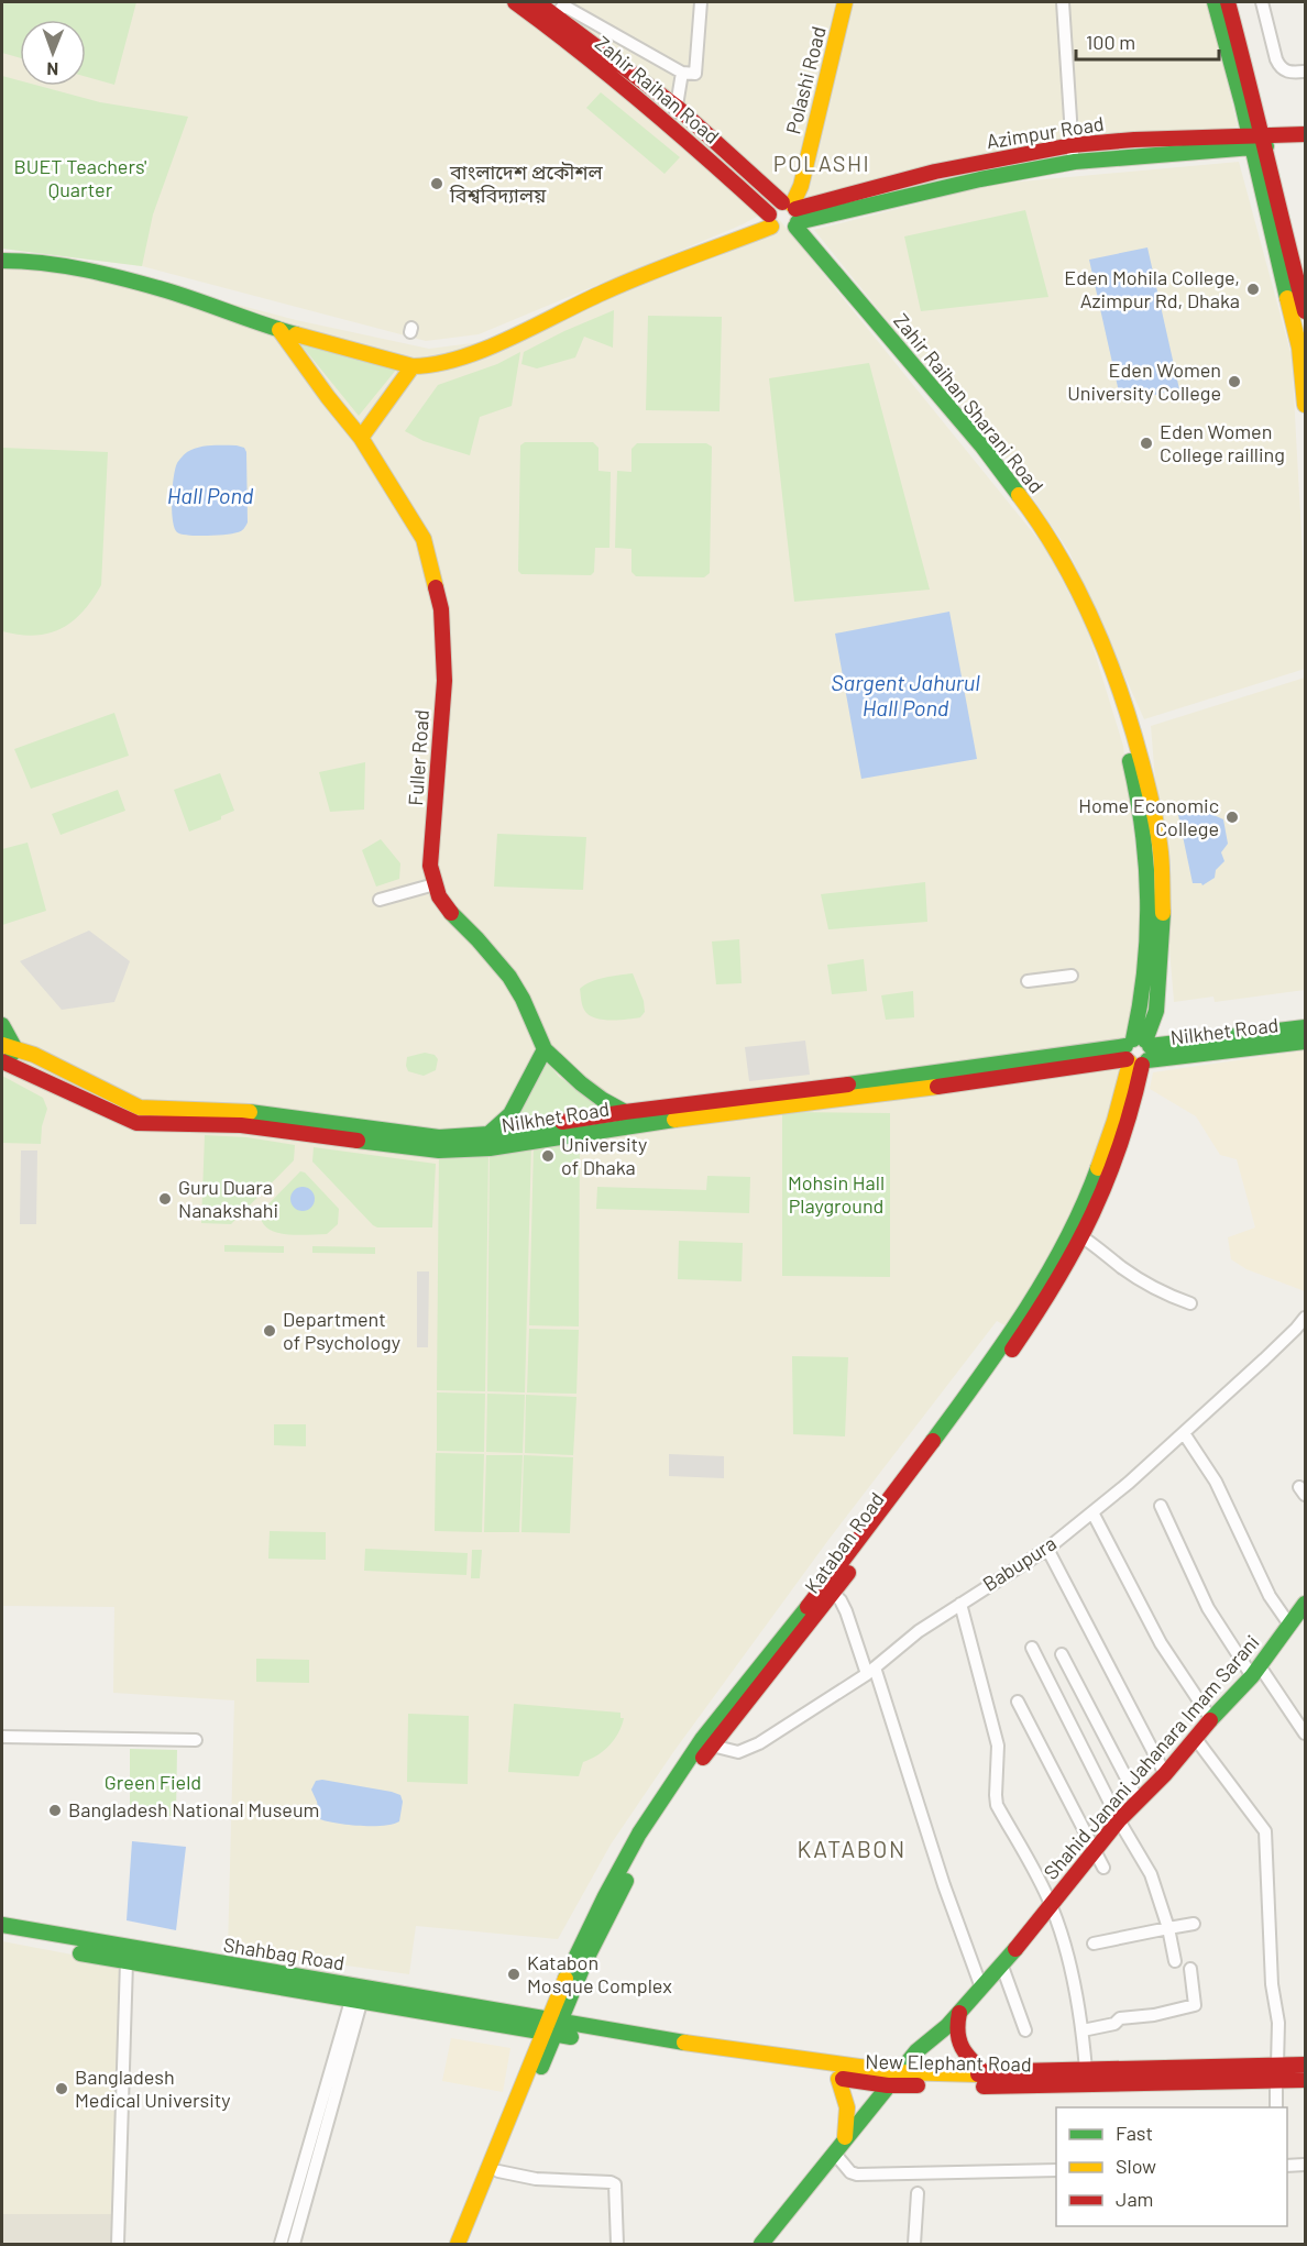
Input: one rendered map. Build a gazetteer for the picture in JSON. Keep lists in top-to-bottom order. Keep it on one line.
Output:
{"streets":{"main road":["Polashi Road","Zahir Raihan Road","Azimpur Road","Fuller Road","Nilkhet Road","Kataban Road","Shahid Janani Jahanara Imam Sarani","Shahbag Road","New Elephant Road"],"street":["Babupura"]},"crossings":[["Polashi Road","Zahir Raihan Road"],["Polashi Road","Azimpur Road"],["Zahir Raihan Road","Azimpur Road"],["Zahir Raihan Road","Nilkhet Road"],["Zahir Raihan Road","Kataban Road"],["Fuller Road","Nilkhet Road"],["Nilkhet Road","Kataban Road"],["Kataban Road","Babupura"],["Kataban Road","Shahbag Road"],["Kataban Road","New Elephant Road"],["Shahid Janani Jahanara Imam Sarani","New Elephant Road"],["Shahbag Road","New Elephant Road"]],"districts":["POLASHI","KATABON"],"water":["Hall Pond","Sargent Jahurul Hall Pond"],"parks":["BUET Teachers' Quarter","Mohsin Hall Playground","Green Field"],"places":["বাংলাদেশ প্রকৌশল বিশ্ববিদ্যালয়","Eden Mohila College, Azimpur Rd, Dhaka","Eden Women University College","Eden Women College railling","Home Economic College","University of Dhaka","Guru Duara Nanakshahi","Department of Psychology","Bangladesh National Museum","Katabon Mosque Complex","Bangladesh Medical University"],"legend":["Fast","Slow","Jam"],"scale_bar":"100 m","north":"bottom"}
